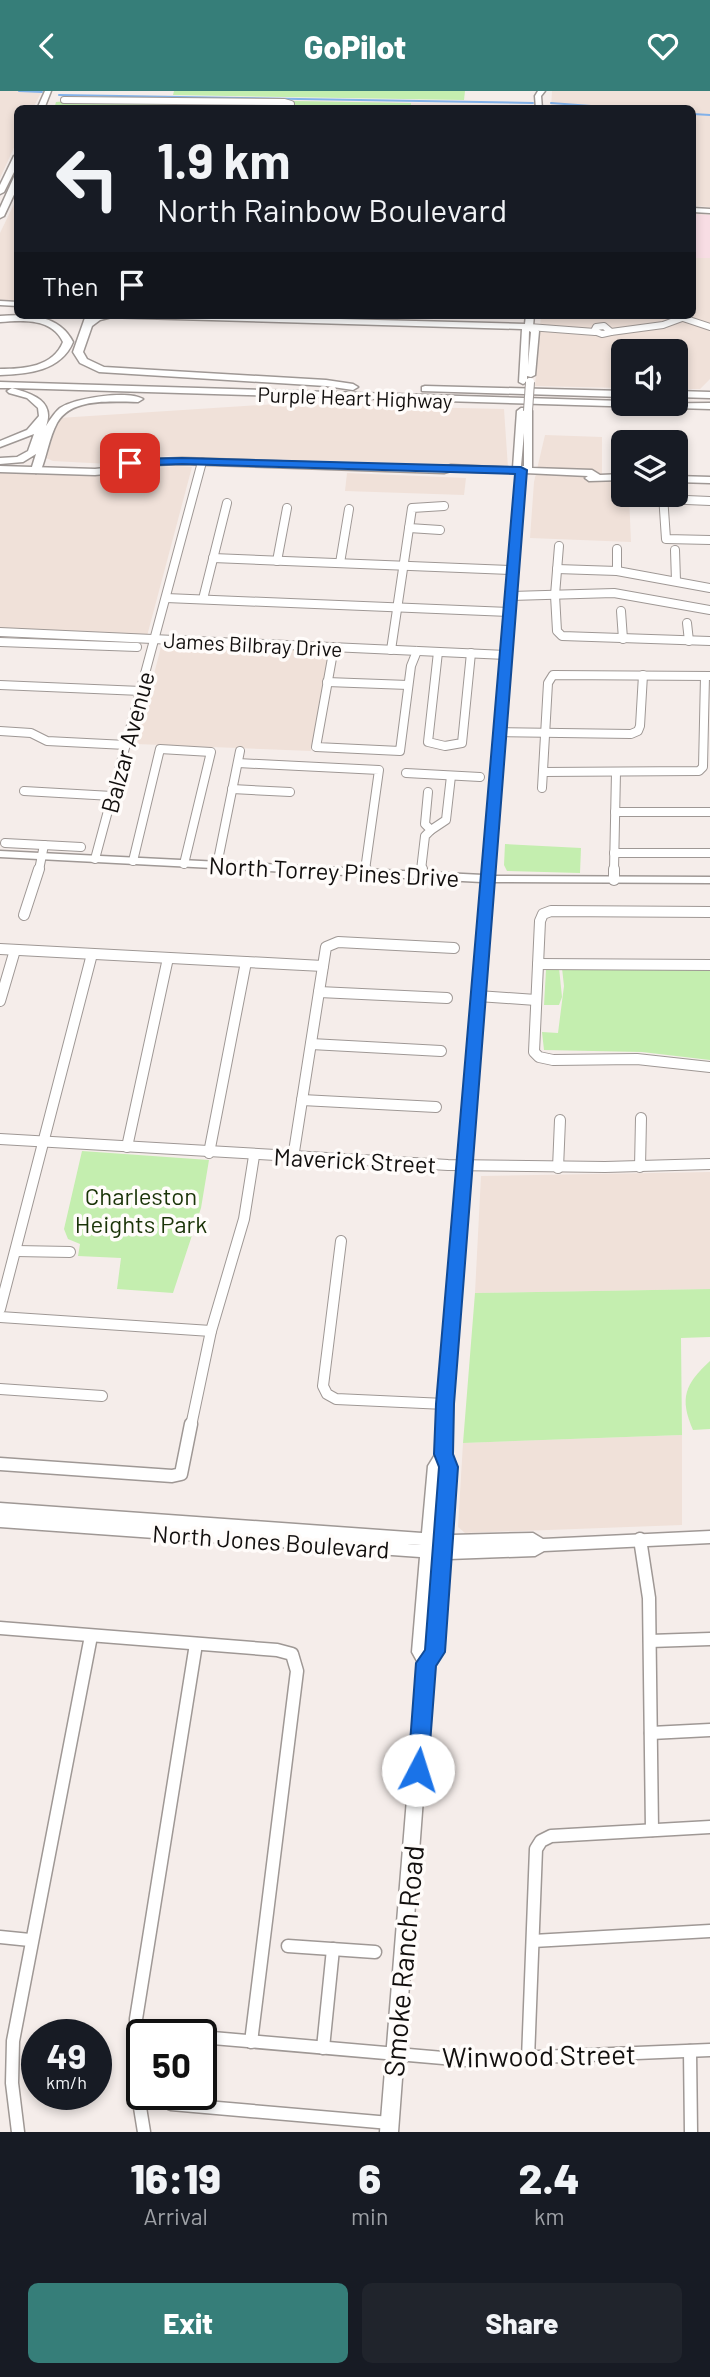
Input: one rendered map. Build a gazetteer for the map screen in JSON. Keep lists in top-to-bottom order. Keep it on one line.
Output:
{"streets":{"highway":["Purple Heart Highway"],"main road":["North Torrey Pines Drive","North Jones Boulevard","Smoke Ranch Road"],"street":["James Bilbray Drive","Balzar Avenue","Maverick Street","Winwood Street"]},"crossings":[["James Bilbray Drive","Balzar Avenue"],["James Bilbray Drive","Smoke Ranch Road"],["Balzar Avenue","North Torrey Pines Drive"],["North Torrey Pines Drive","Smoke Ranch Road"],["Maverick Street","Smoke Ranch Road"],["North Jones Boulevard","Smoke Ranch Road"],["Smoke Ranch Road","Winwood Street"]],"parks":["Charleston Heights Park"],"page":{"header":"GoPilot","turn":["1.9 km","North Rainbow Boulevard"],"then":"Then","speed":"49 km/h","limit":"50","eta":["16:19","Arrival","6","min","2.4","km"],"buttons":["Exit","Share"]}}
